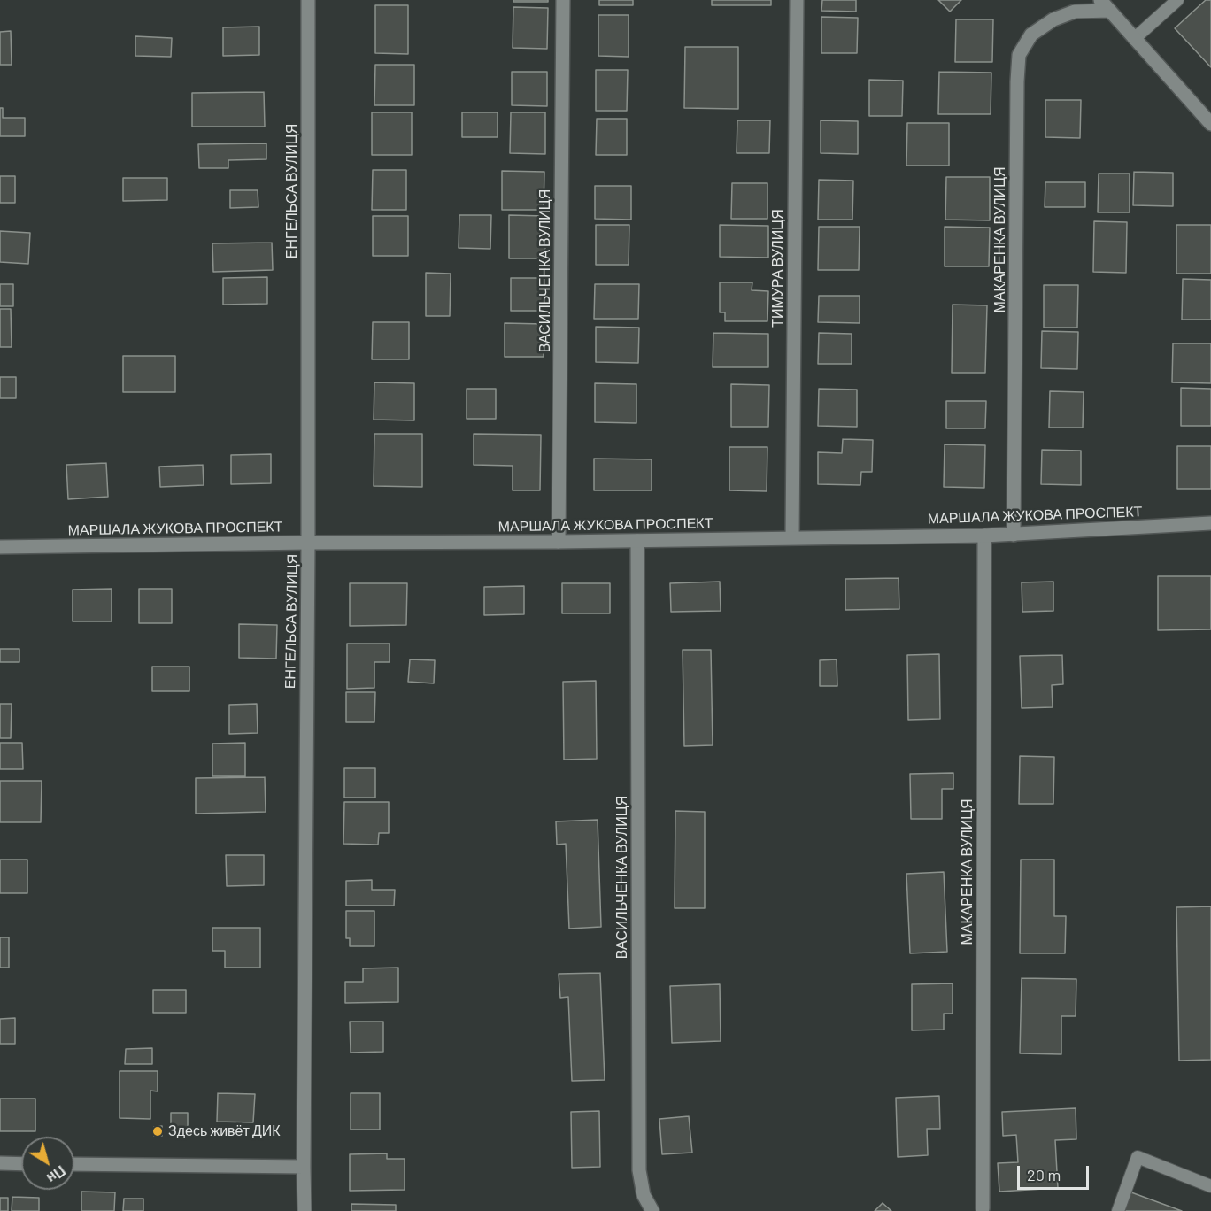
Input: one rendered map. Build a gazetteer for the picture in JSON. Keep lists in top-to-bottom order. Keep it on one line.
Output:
{"streets":{"street":["ЕНГЕЛЬСА ВУЛИЦЯ","МАКАРЕНКА ВУЛИЦЯ","ТИМУРА ВУЛИЦЯ","ВАСИЛЬЧЕНКА ВУЛИЦЯ","МАРШАЛА ЖУКОВА ПРОСПЕКТ"]},"crossings":[["ЕНГЕЛЬСА ВУЛИЦЯ","МАРШАЛА ЖУКОВА ПРОСПЕКТ"],["МАКАРЕНКА ВУЛИЦЯ","МАРШАЛА ЖУКОВА ПРОСПЕКТ"],["ТИМУРА ВУЛИЦЯ","МАРШАЛА ЖУКОВА ПРОСПЕКТ"],["ВАСИЛЬЧЕНКА ВУЛИЦЯ","МАРШАЛА ЖУКОВА ПРОСПЕКТ"]],"places":["Здесь живёт ДИК"],"scale_bar":"20 m","north":"bottom right"}
